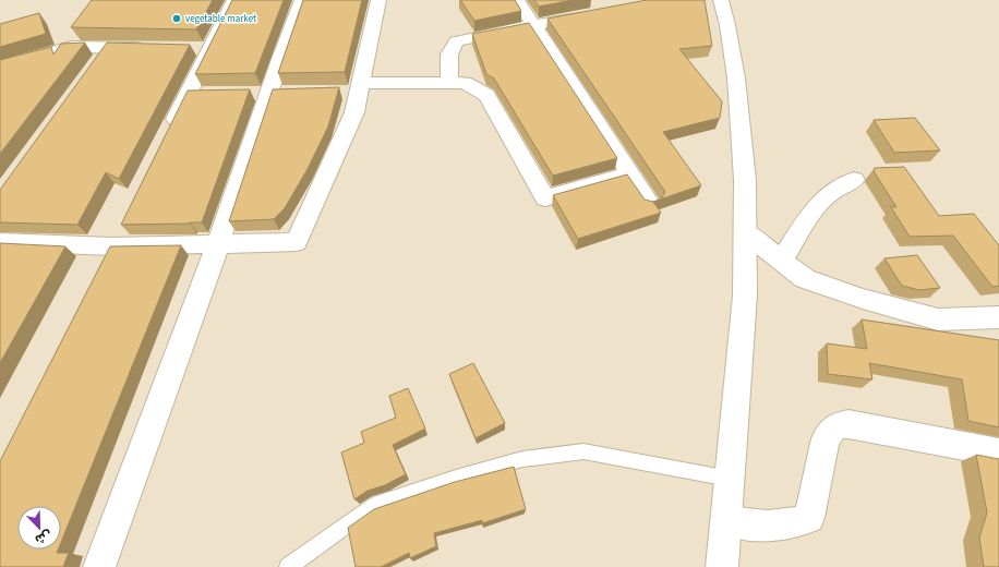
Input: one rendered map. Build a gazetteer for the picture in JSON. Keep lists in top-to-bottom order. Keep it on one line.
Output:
{"places":["vegetable market"],"north":"bottom right"}
